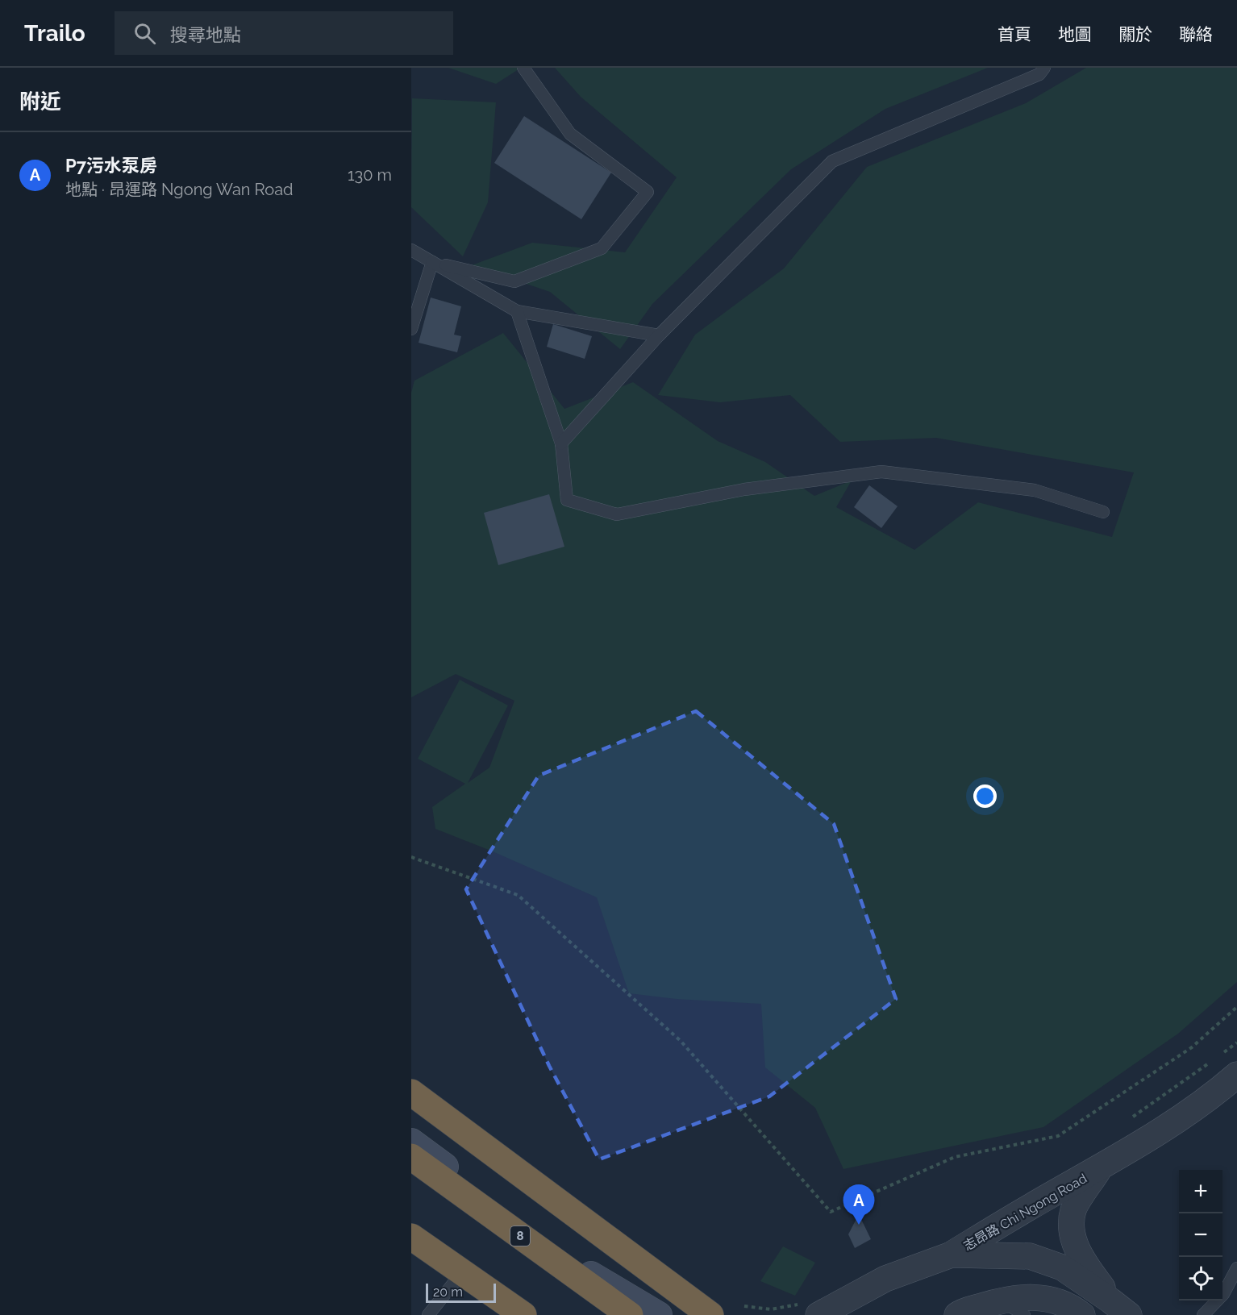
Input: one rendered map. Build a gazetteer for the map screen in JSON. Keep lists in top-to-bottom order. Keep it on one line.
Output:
{"streets":{"highway":["8"],"street":["志昂路 Chi Ngong Road"]},"scale_bar":"20 m","page":{"header":"Trailo","search":"搜尋地點","nav":["首頁","地圖","關於","聯絡"],"heading":"附近","list":[{"mark":"A","name":"P7污水泵房","note":"地點 · 昂運路 Ngong Wan Road","value":"130 m"}],"map_buttons":["+","−"],"pins":"A","scale":"20 m"}}
